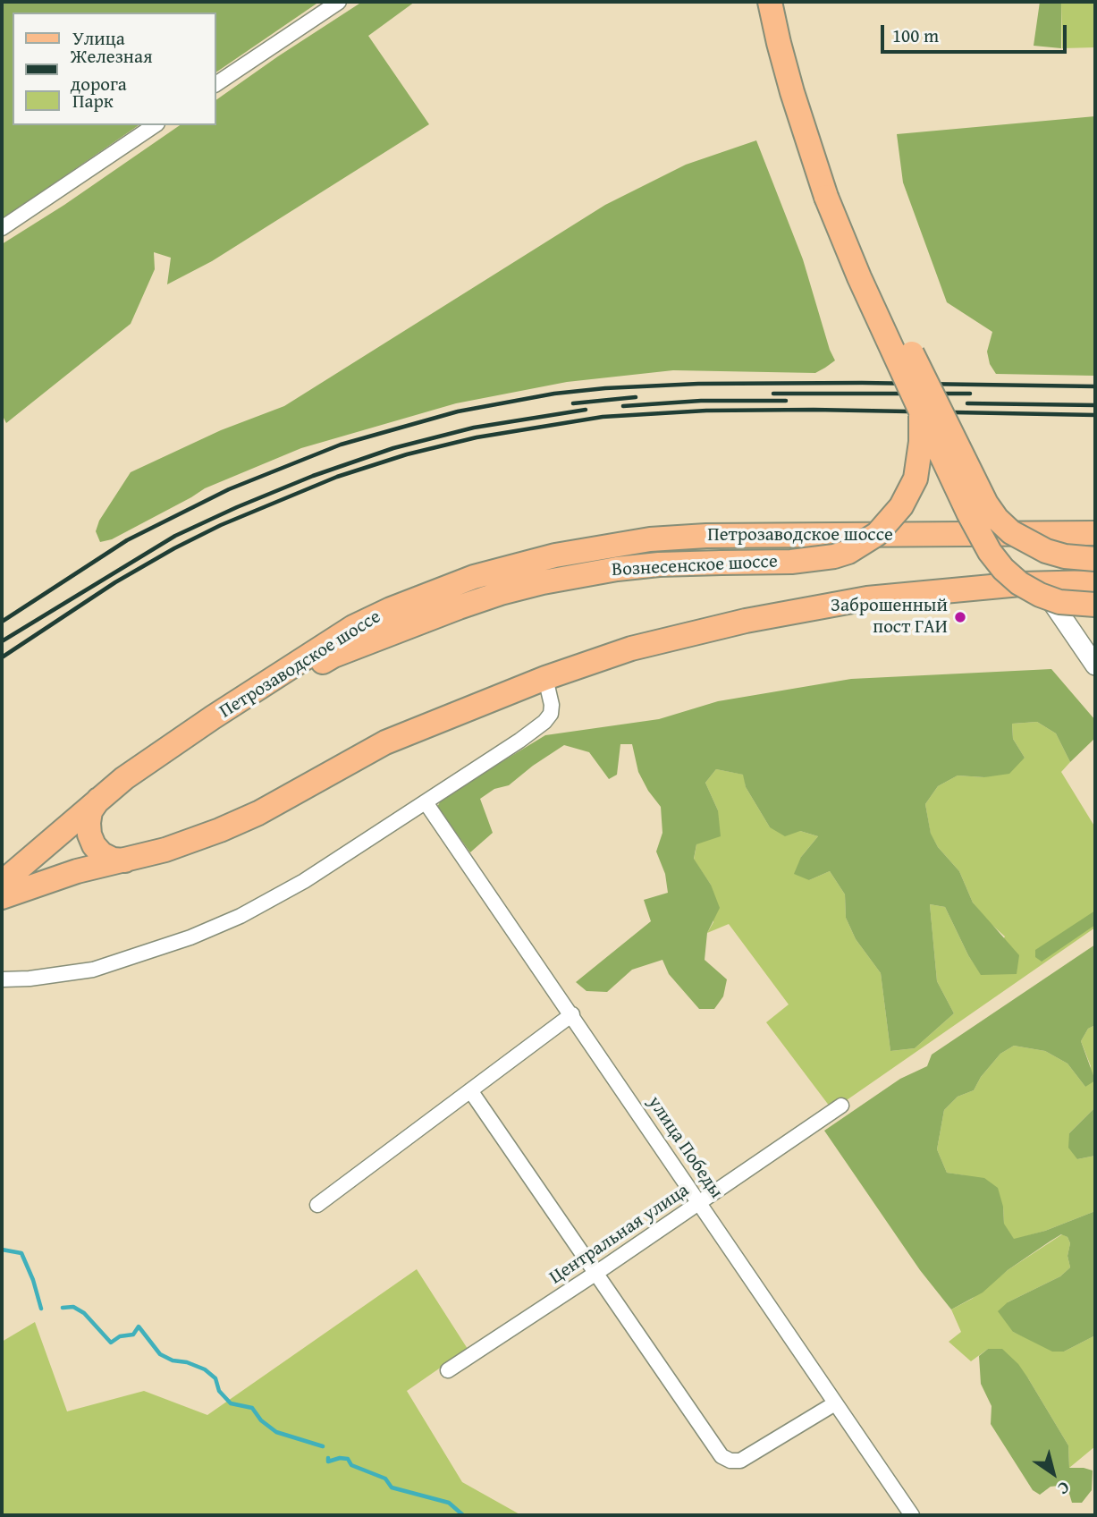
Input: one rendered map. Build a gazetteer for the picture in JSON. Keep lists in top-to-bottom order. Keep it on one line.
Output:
{"streets":{"main road":["Петрозаводское шоссе","Вознесенское шоссе"],"street":["улица Победы","Центральная улица"]},"crossings":[["Петрозаводское шоссе","Вознесенское шоссе"],["улица Победы","Центральная улица"]],"places":["Заброшенный пост ГАИ"],"legend":["Улица","Железная дорога","Парк"],"scale_bar":"100 m","north":"bottom right"}
